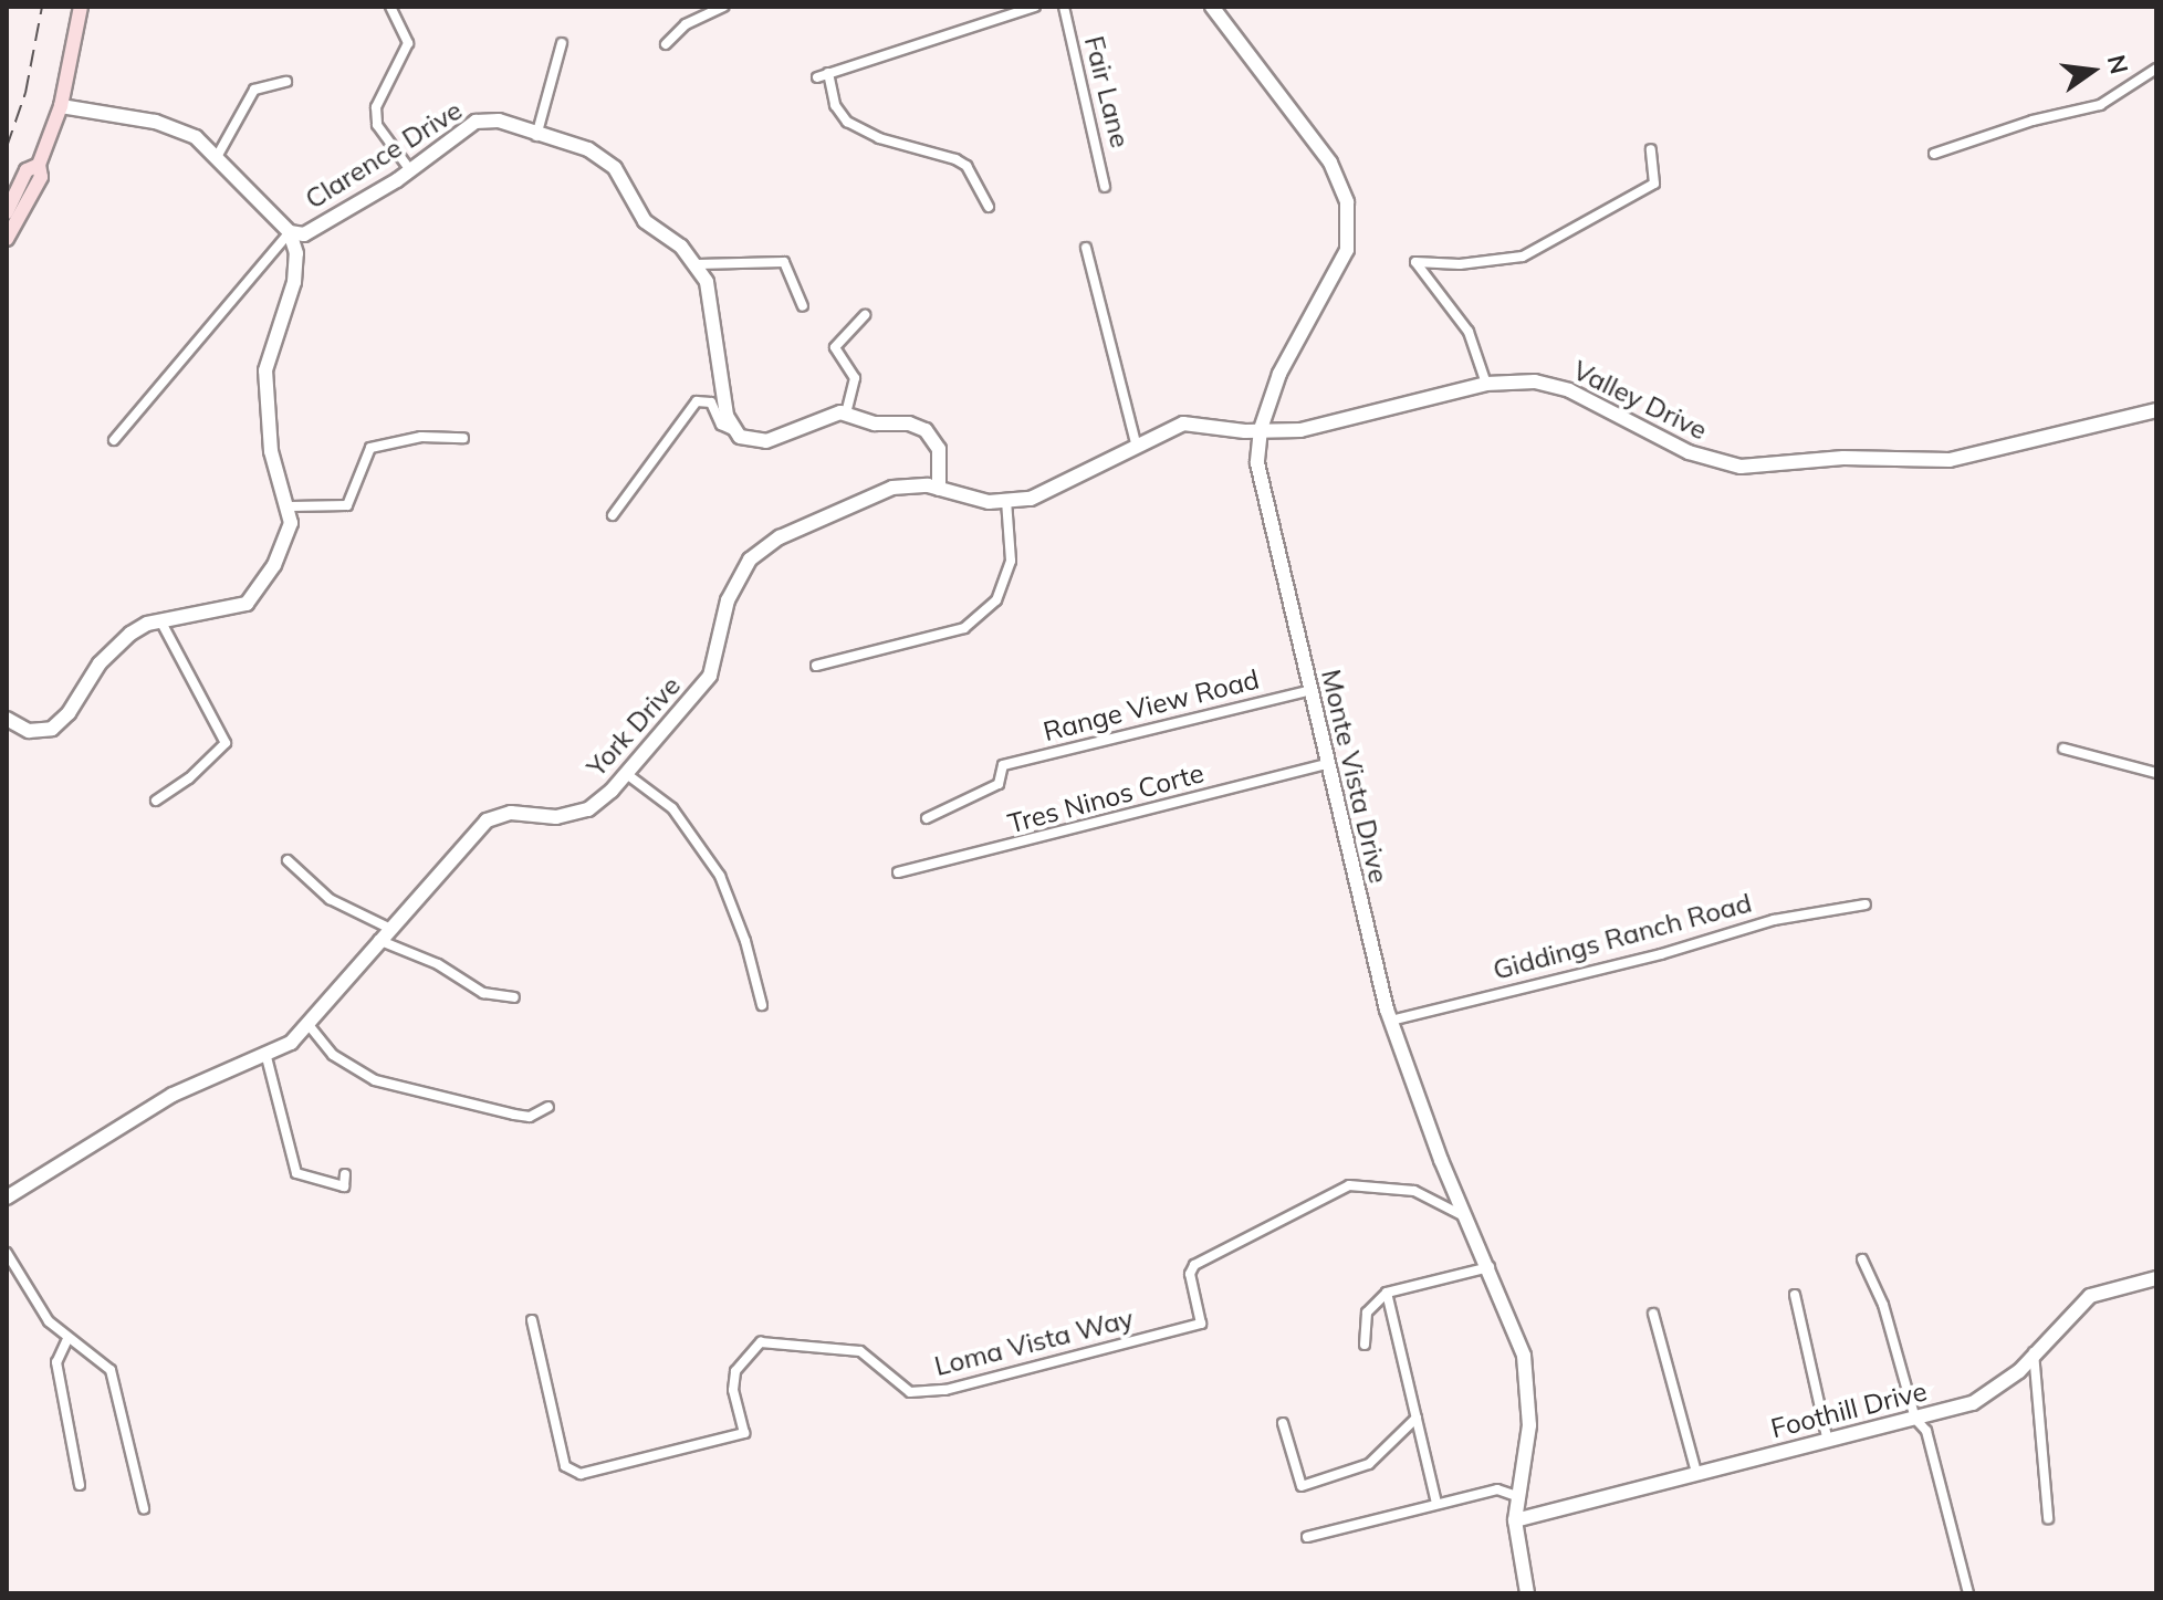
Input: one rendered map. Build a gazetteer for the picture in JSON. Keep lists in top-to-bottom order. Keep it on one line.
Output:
{"streets":{"street":["Fair Lane","Clarence Drive","Valley Drive","Range View Road","York Drive","Monte Vista Drive","Tres Ninos Corte","Giddings Ranch Road","Loma Vista Way","Foothill Drive"]},"crossings":[["Valley Drive","York Drive"],["Valley Drive","Monte Vista Drive"],["Range View Road","Monte Vista Drive"],["York Drive","Monte Vista Drive"],["Monte Vista Drive","Tres Ninos Corte"],["Monte Vista Drive","Giddings Ranch Road"],["Monte Vista Drive","Loma Vista Way"],["Monte Vista Drive","Foothill Drive"]],"north":"right"}
